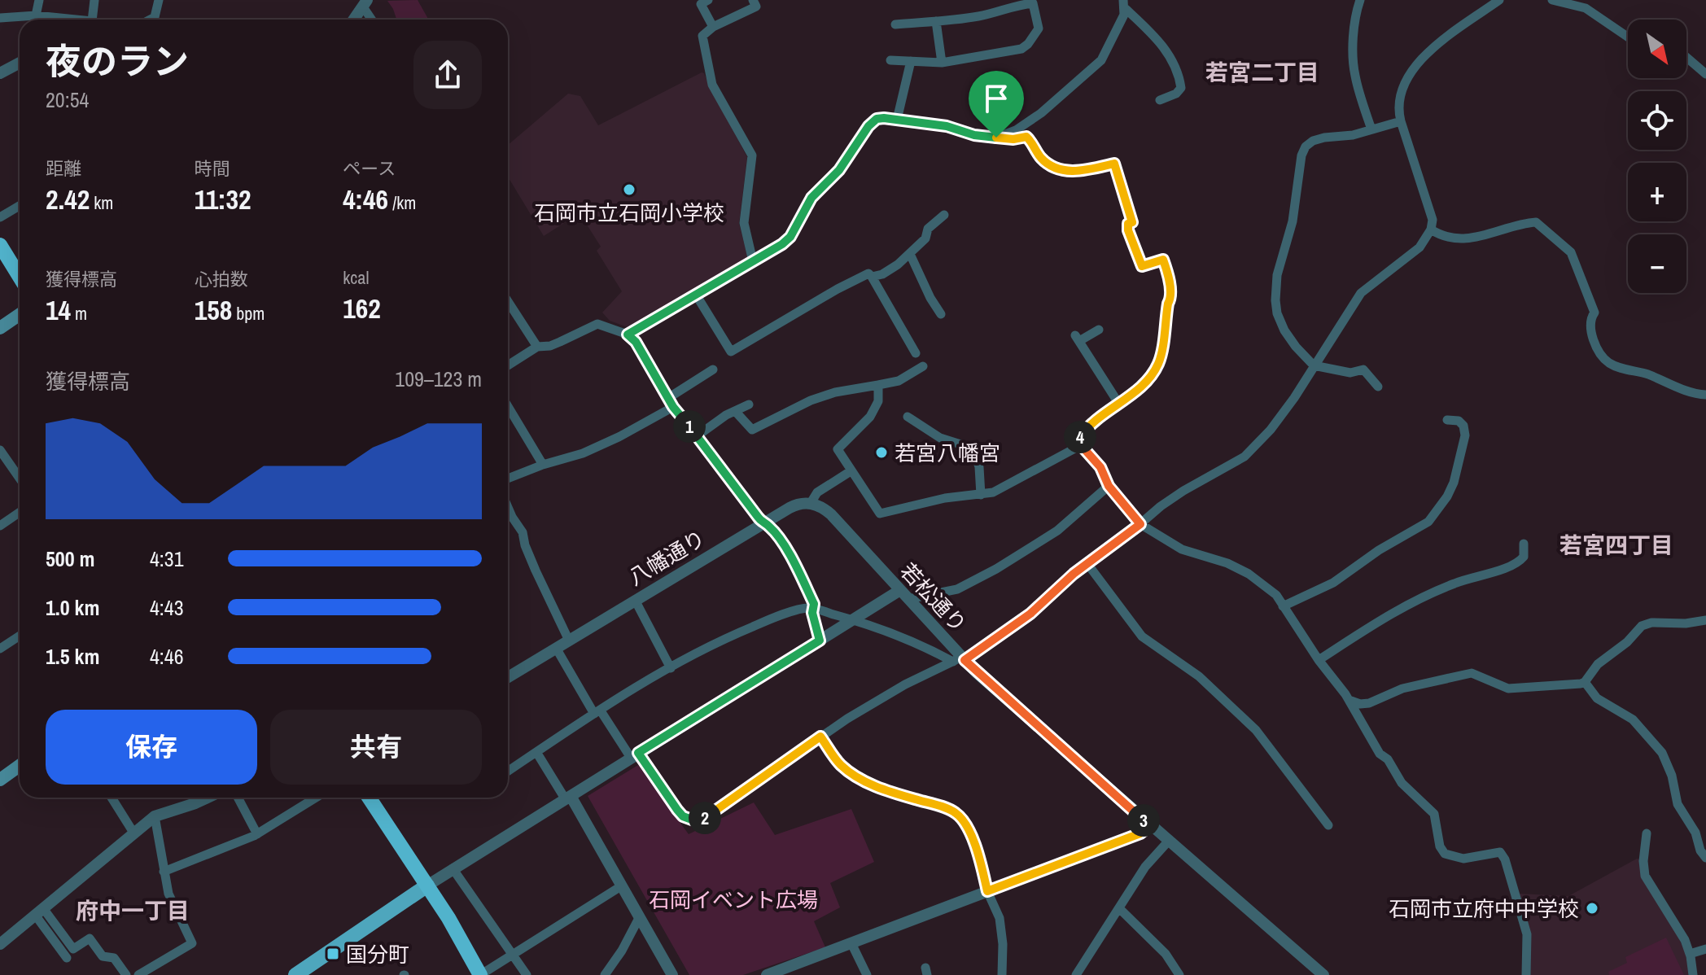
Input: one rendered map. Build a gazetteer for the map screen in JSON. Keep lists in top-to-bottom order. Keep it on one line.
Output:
{"streets":{"street":["八幡通り","若松通り"]},"crossings":[["八幡通り","若松通り"]],"districts":["若宮二丁目","若宮四丁目","府中一丁目"],"parks":["石岡イベント広場"],"places":{"other":["石岡市立石岡小学校","若宮八幡宮","石岡市立府中中学校"],"transit":["国分町"]},"north":"bottom right","page":{"map_buttons":["+","−"],"heading":["夜のラン","20:54"],"stats":[["距離","2.42 km"],["時間","11:32"],["ペース","4:46 /km"],["獲得標高","14 m"],["心拍数","158 bpm"],["kcal","162"]],"chart":["獲得標高","109–123 m"],"pins":["1","4","2","3"],"list":[{"name":"500 m","note":"4:31"},{"name":"1.0 km","note":"4:43"},{"name":"1.5 km","note":"4:46"}],"buttons":["保存","共有"]}}
